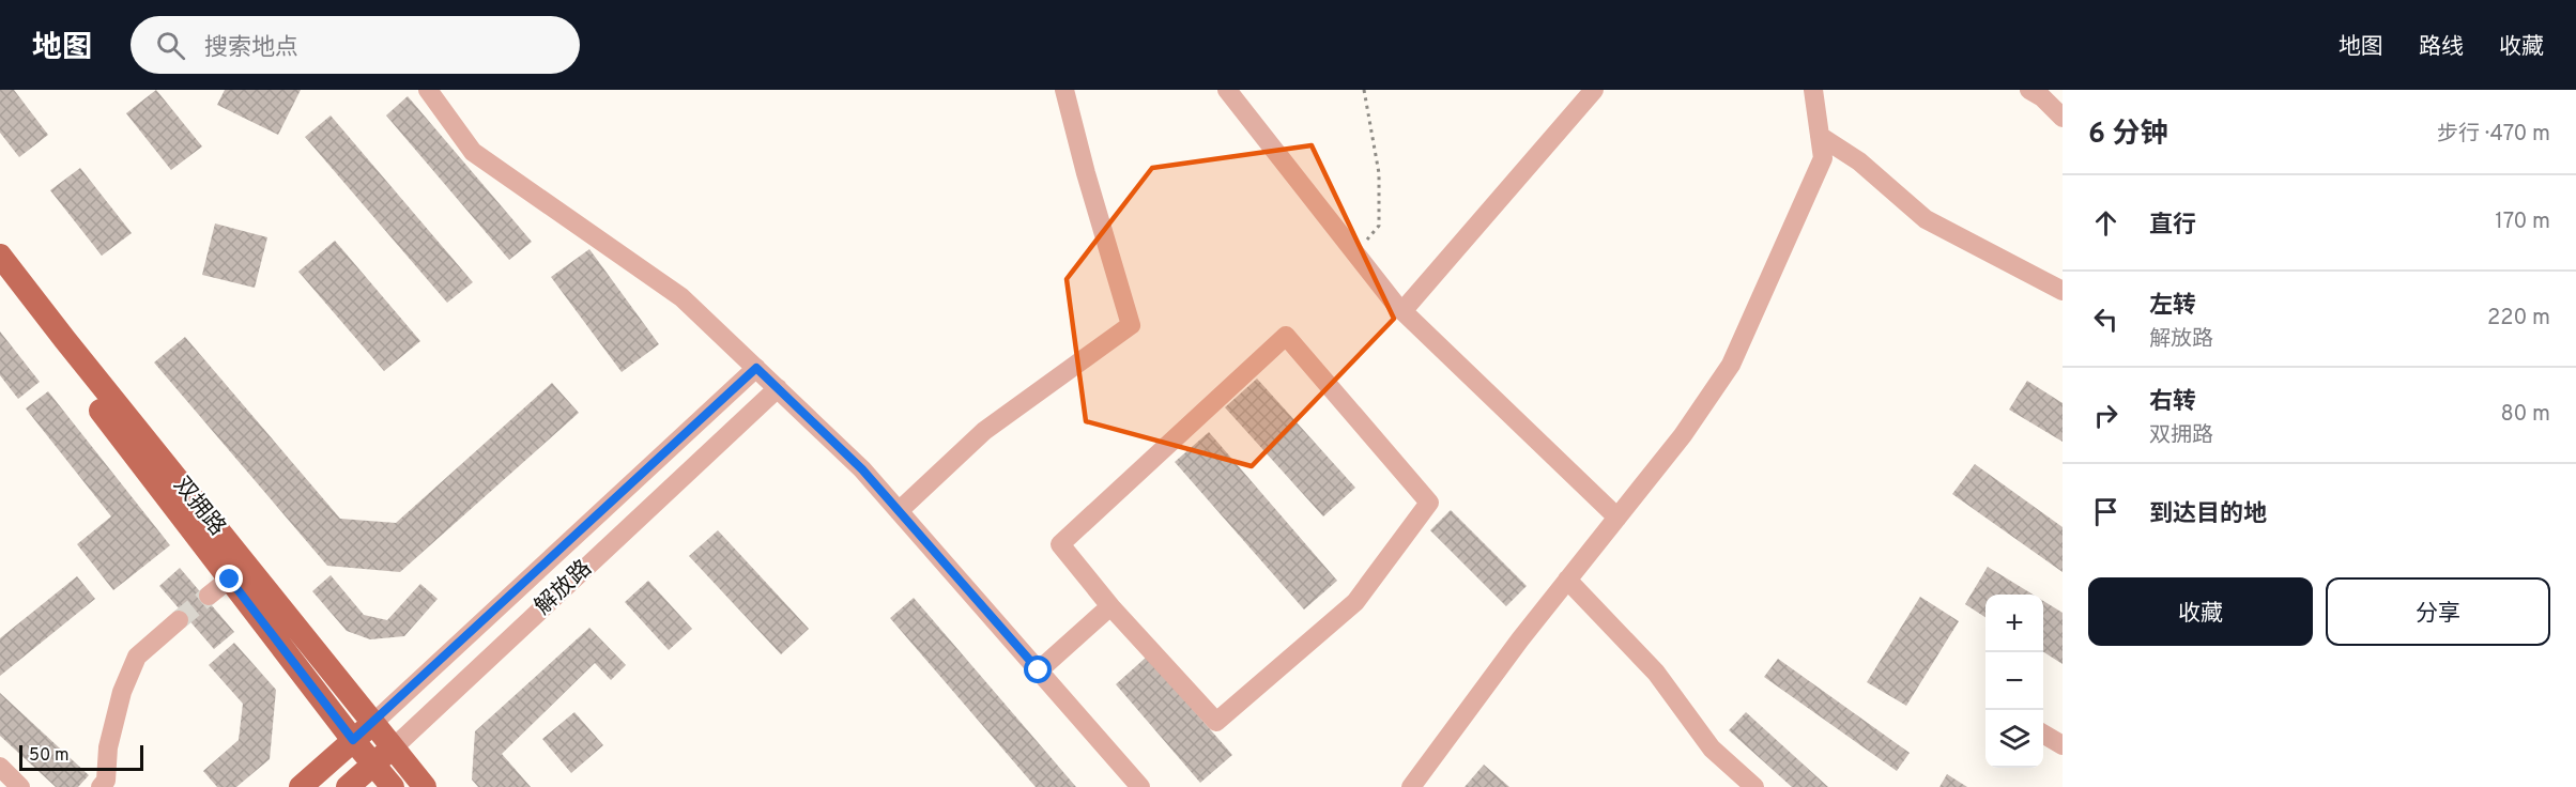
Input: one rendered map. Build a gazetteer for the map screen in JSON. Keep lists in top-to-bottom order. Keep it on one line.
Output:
{"streets":{"main road":["双拥路","解放路"]},"crossings":[["双拥路","解放路"]],"scale_bar":"50 m","page":{"header":"地图","search":"搜索地点","nav":["地图","路线","收藏"],"heading":["6 分钟","步行 · 470 m"],"list":[["直行","170 m"],["左转","解放路","220 m"],["右转","双拥路","80 m"],"到达目的地"],"buttons":["收藏","分享"],"map_buttons":["+","−"],"scale":"50 m"}}
